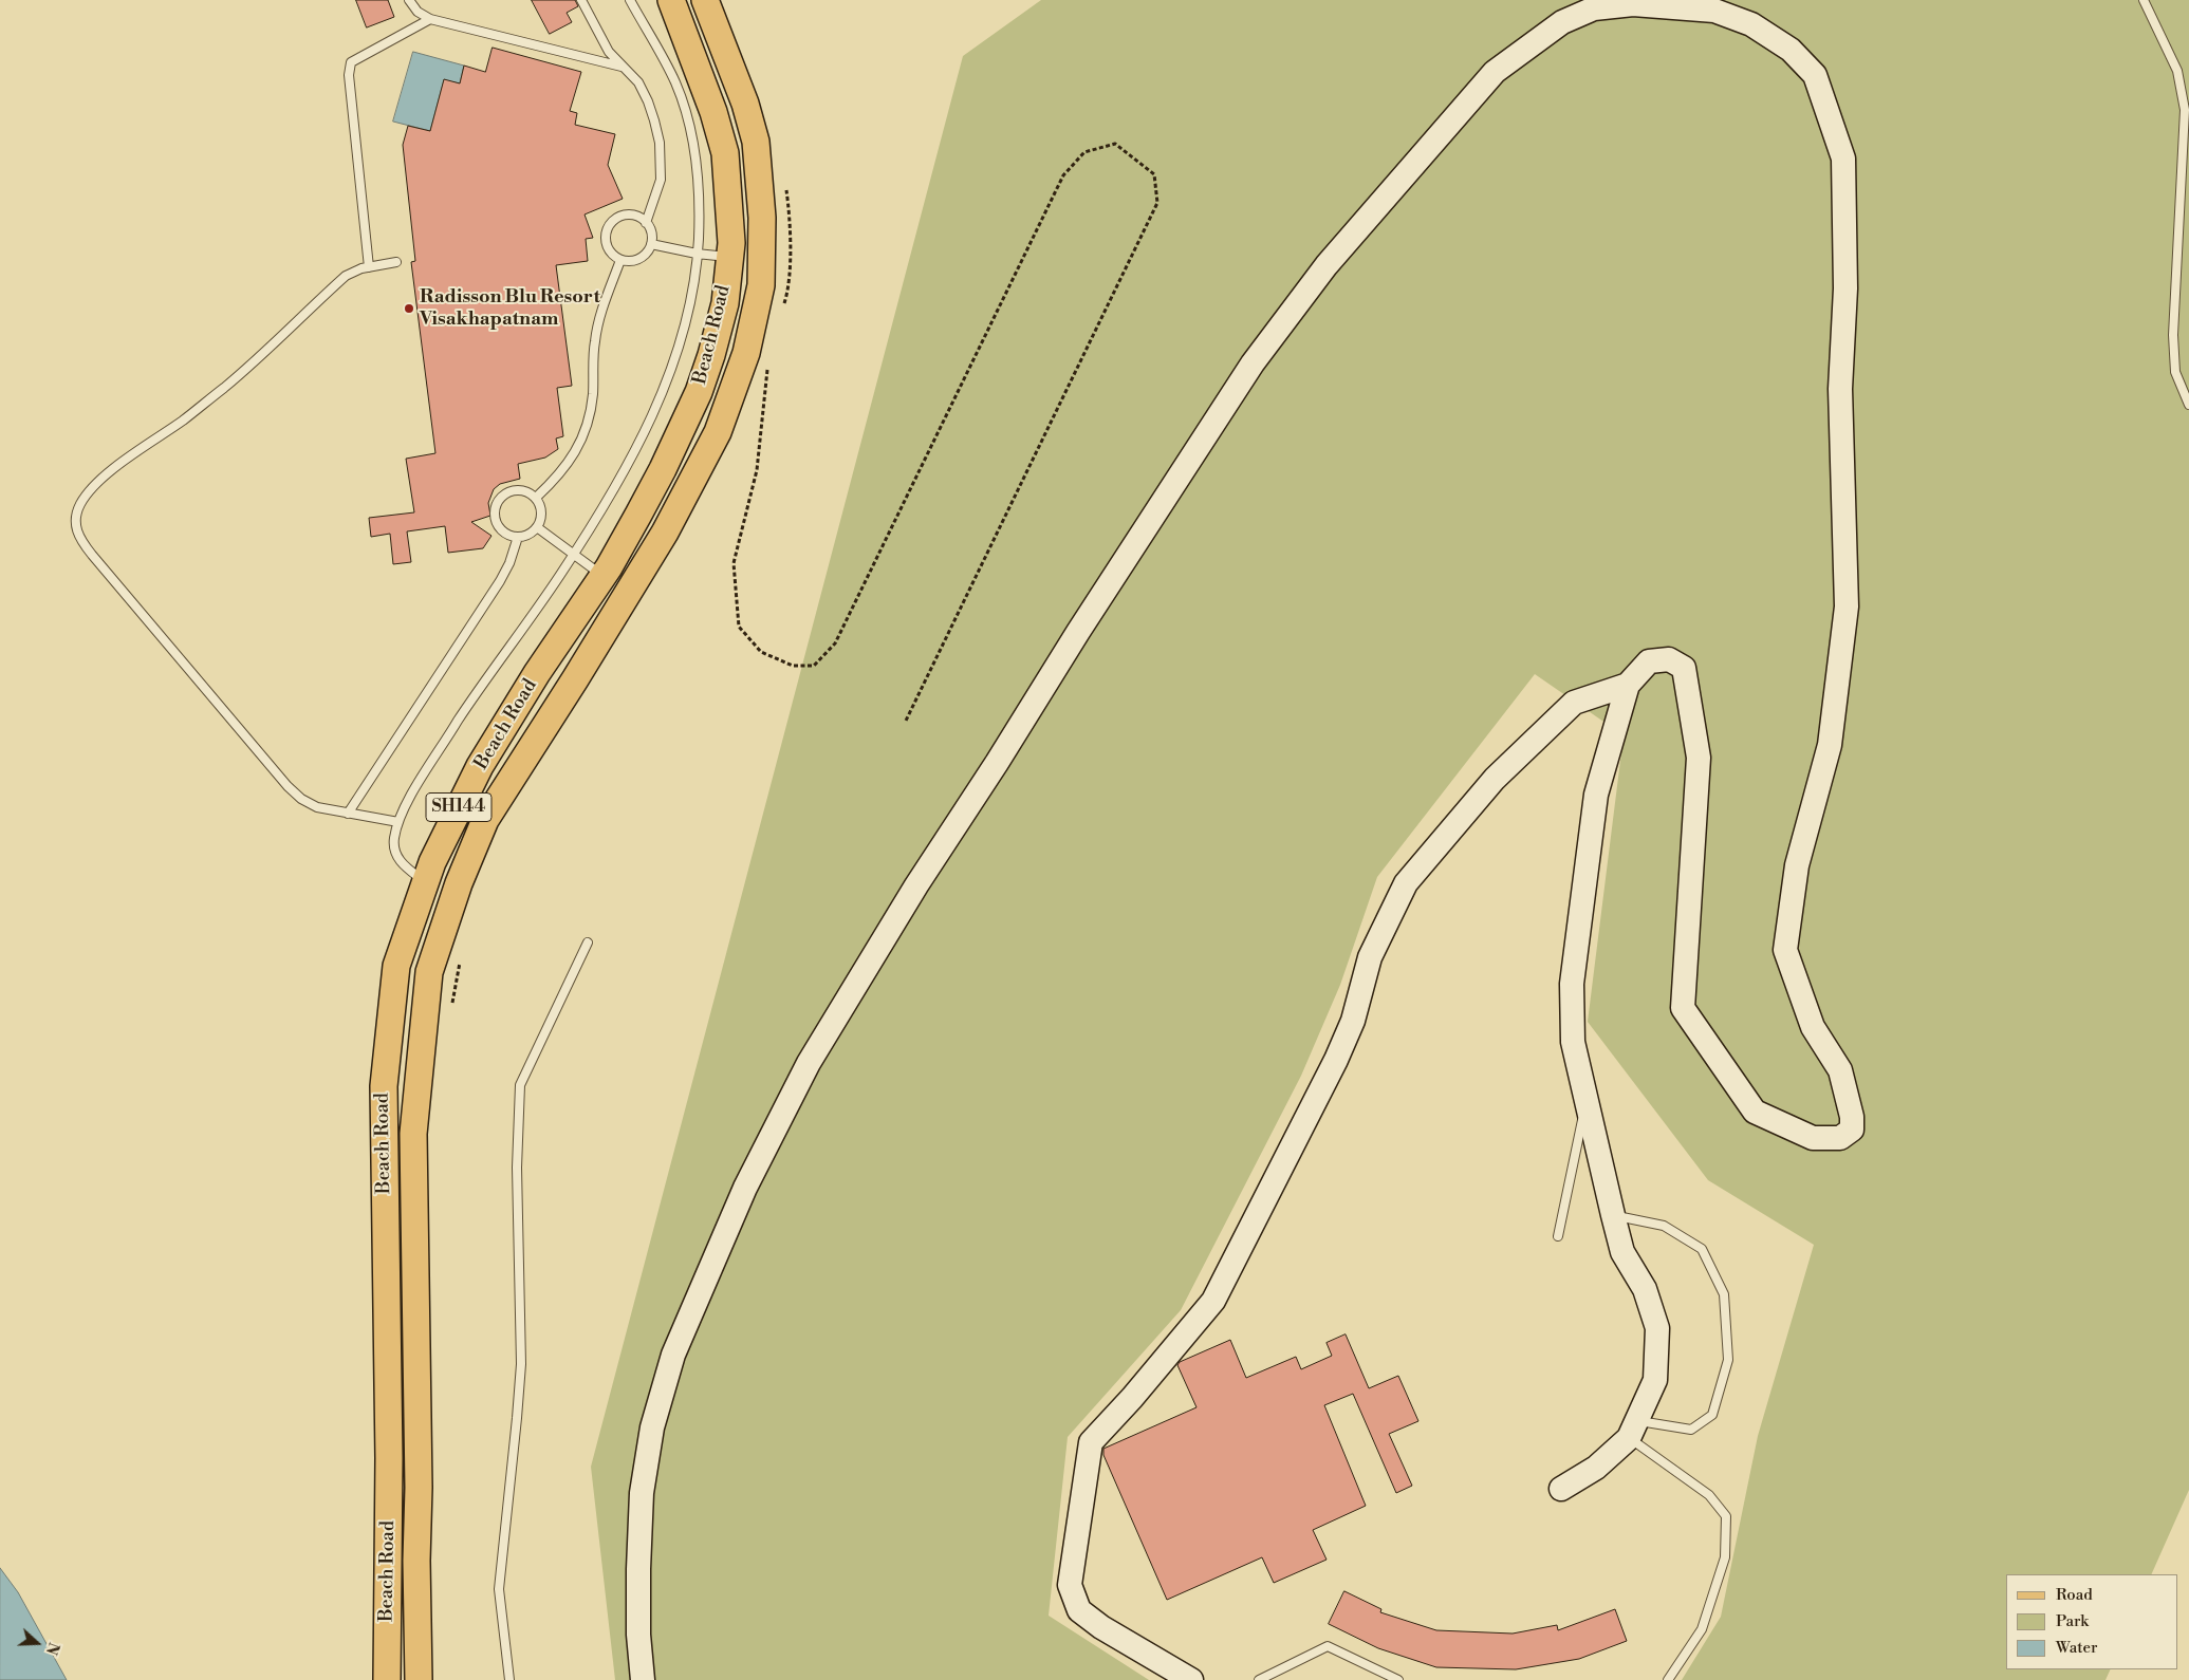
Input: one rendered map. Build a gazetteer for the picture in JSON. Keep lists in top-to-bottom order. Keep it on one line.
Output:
{"streets":{"main road":["Beach Road","SH144"]},"places":["Radisson Blu Resort Visakhapatnam"],"legend":["Road","Park","Water"],"north":"right"}
